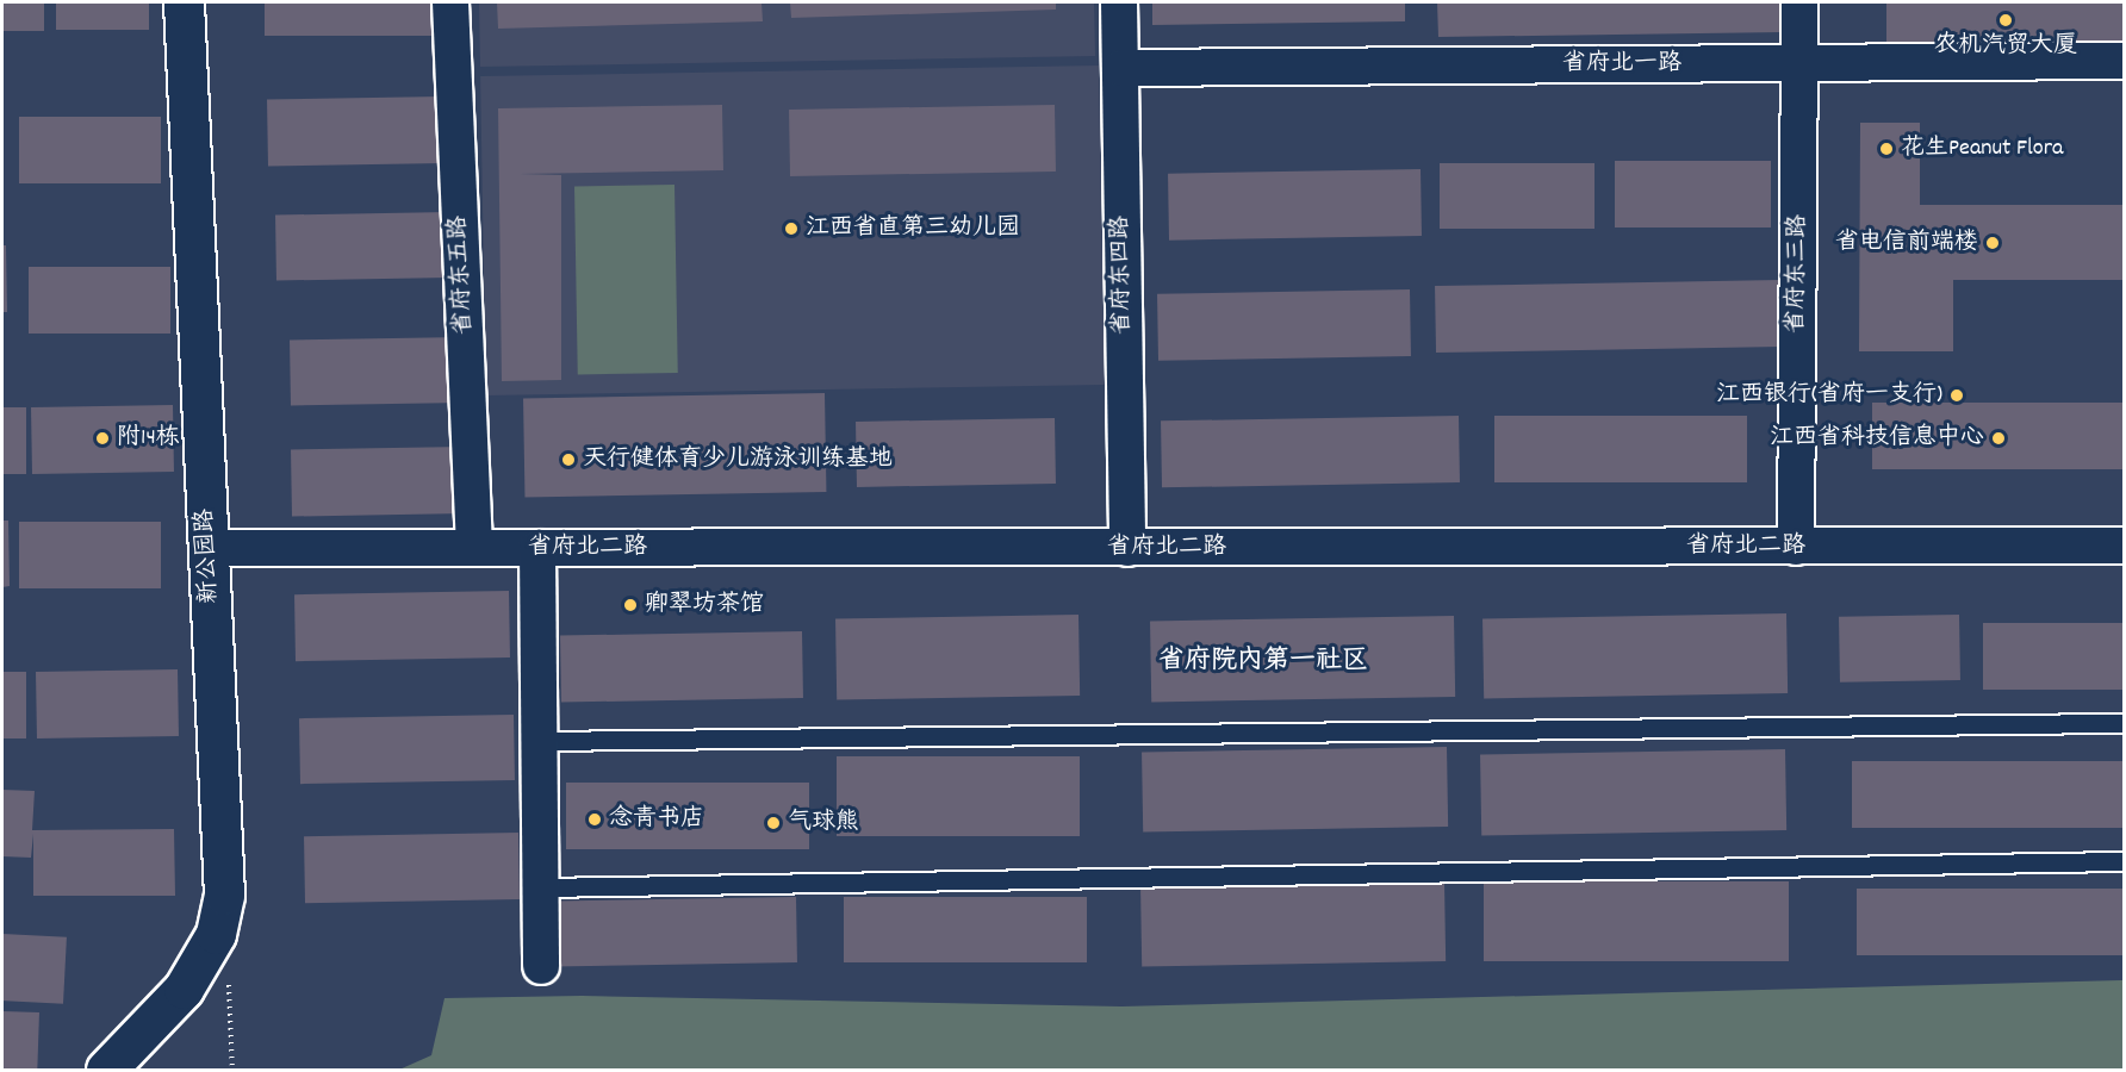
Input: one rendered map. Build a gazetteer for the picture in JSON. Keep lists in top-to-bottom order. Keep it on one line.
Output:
{"streets":{"street":["省府北一路","省府东三路","省府东五路","省府东四路","省府北二路","新公园路"]},"crossings":[["省府北一路","省府东三路"],["省府北一路","省府东四路"],["省府东三路","省府北二路"],["省府东五路","省府北二路"],["省府东四路","省府北二路"],["省府北二路","新公园路"]],"districts":["省府院内第一社区"],"places":["农机汽贸大厦","花生Peanut Flora","江西省直第三幼儿园","省电信前端楼","江西银行(省府一支行)","附14栋","江西省科技信息中心","天行健体育少儿游泳训练基地","卿翠坊茶馆","念青书店","气球熊"]}
